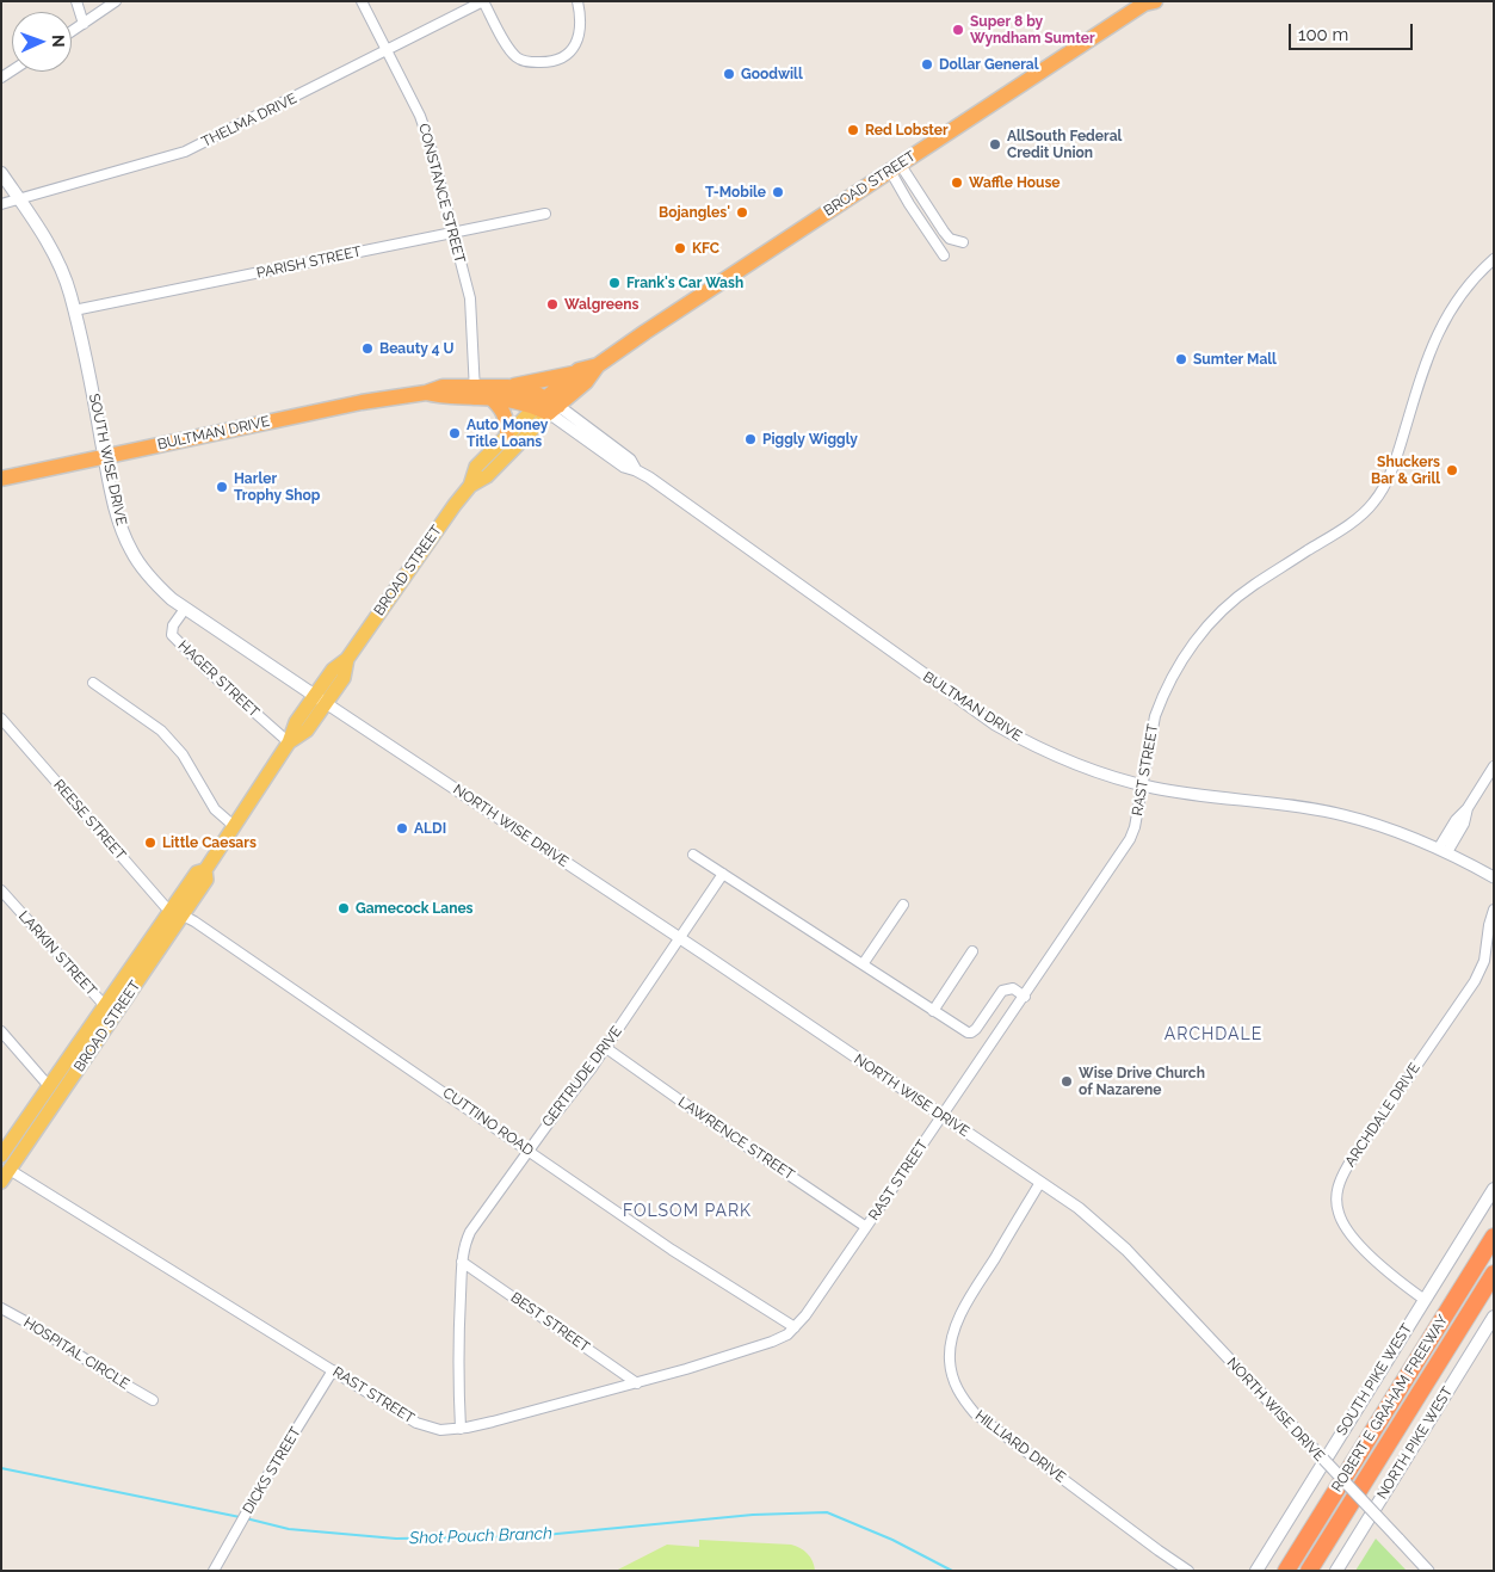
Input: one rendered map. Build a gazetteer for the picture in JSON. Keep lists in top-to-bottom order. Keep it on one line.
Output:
{"streets":{"highway":["BROAD STREET","BULTMAN DRIVE","ROBERT E GRAHAM FREEWAY"],"main road":["SOUTH WISE DRIVE","SOUTH PIKE WEST","NORTH PIKE WEST"],"street":["THELMA DRIVE","CONSTANCE STREET","PARISH STREET","HAGER STREET","RAST STREET","REESE STREET","NORTH WISE DRIVE","LARKIN STREET","GERTRUDE DRIVE","ARCHDALE DRIVE","CUTTINO ROAD","LAWRENCE STREET","BEST STREET","HOSPITAL CIRCLE","HILLIARD DRIVE","DICKS STREET"]},"crossings":[["THELMA DRIVE","CONSTANCE STREET"],["THELMA DRIVE","SOUTH WISE DRIVE"],["BROAD STREET","BULTMAN DRIVE"],["BROAD STREET","SOUTH WISE DRIVE"],["BROAD STREET","HAGER STREET"],["BROAD STREET","RAST STREET"],["BROAD STREET","REESE STREET"],["BROAD STREET","NORTH WISE DRIVE"],["BROAD STREET","LARKIN STREET"],["BROAD STREET","CUTTINO ROAD"],["CONSTANCE STREET","PARISH STREET"],["CONSTANCE STREET","BULTMAN DRIVE"],["PARISH STREET","SOUTH WISE DRIVE"],["BULTMAN DRIVE","SOUTH WISE DRIVE"],["BULTMAN DRIVE","RAST STREET"],["SOUTH WISE DRIVE","HAGER STREET"],["SOUTH WISE DRIVE","NORTH WISE DRIVE"],["RAST STREET","NORTH WISE DRIVE"],["RAST STREET","GERTRUDE DRIVE"],["RAST STREET","CUTTINO ROAD"],["RAST STREET","LAWRENCE STREET"],["RAST STREET","BEST STREET"],["RAST STREET","DICKS STREET"],["REESE STREET","CUTTINO ROAD"],["NORTH WISE DRIVE","GERTRUDE DRIVE"],["NORTH WISE DRIVE","HILLIARD DRIVE"],["GERTRUDE DRIVE","CUTTINO ROAD"],["GERTRUDE DRIVE","LAWRENCE STREET"],["GERTRUDE DRIVE","BEST STREET"],["ARCHDALE DRIVE","SOUTH PIKE WEST"]],"districts":["ARCHDALE","FOLSOM PARK"],"water":["Shot Pouch Branch"],"places":["Super 8 by Wyndham Sumter","Dollar General","Goodwill","Red Lobster","AllSouth Federal Credit Union","Waffle House","T-Mobile","Bojangles'","KFC","Frank's Car Wash","Walgreens","Beauty 4 U","Sumter Mall","Auto Money Title Loans","Piggly Wiggly","Shuckers Bar & Grill","Harler Trophy Shop","ALDI","Little Caesars","Gamecock Lanes","Wise Drive Church of Nazarene"],"scale_bar":"100 m","north":"right"}
